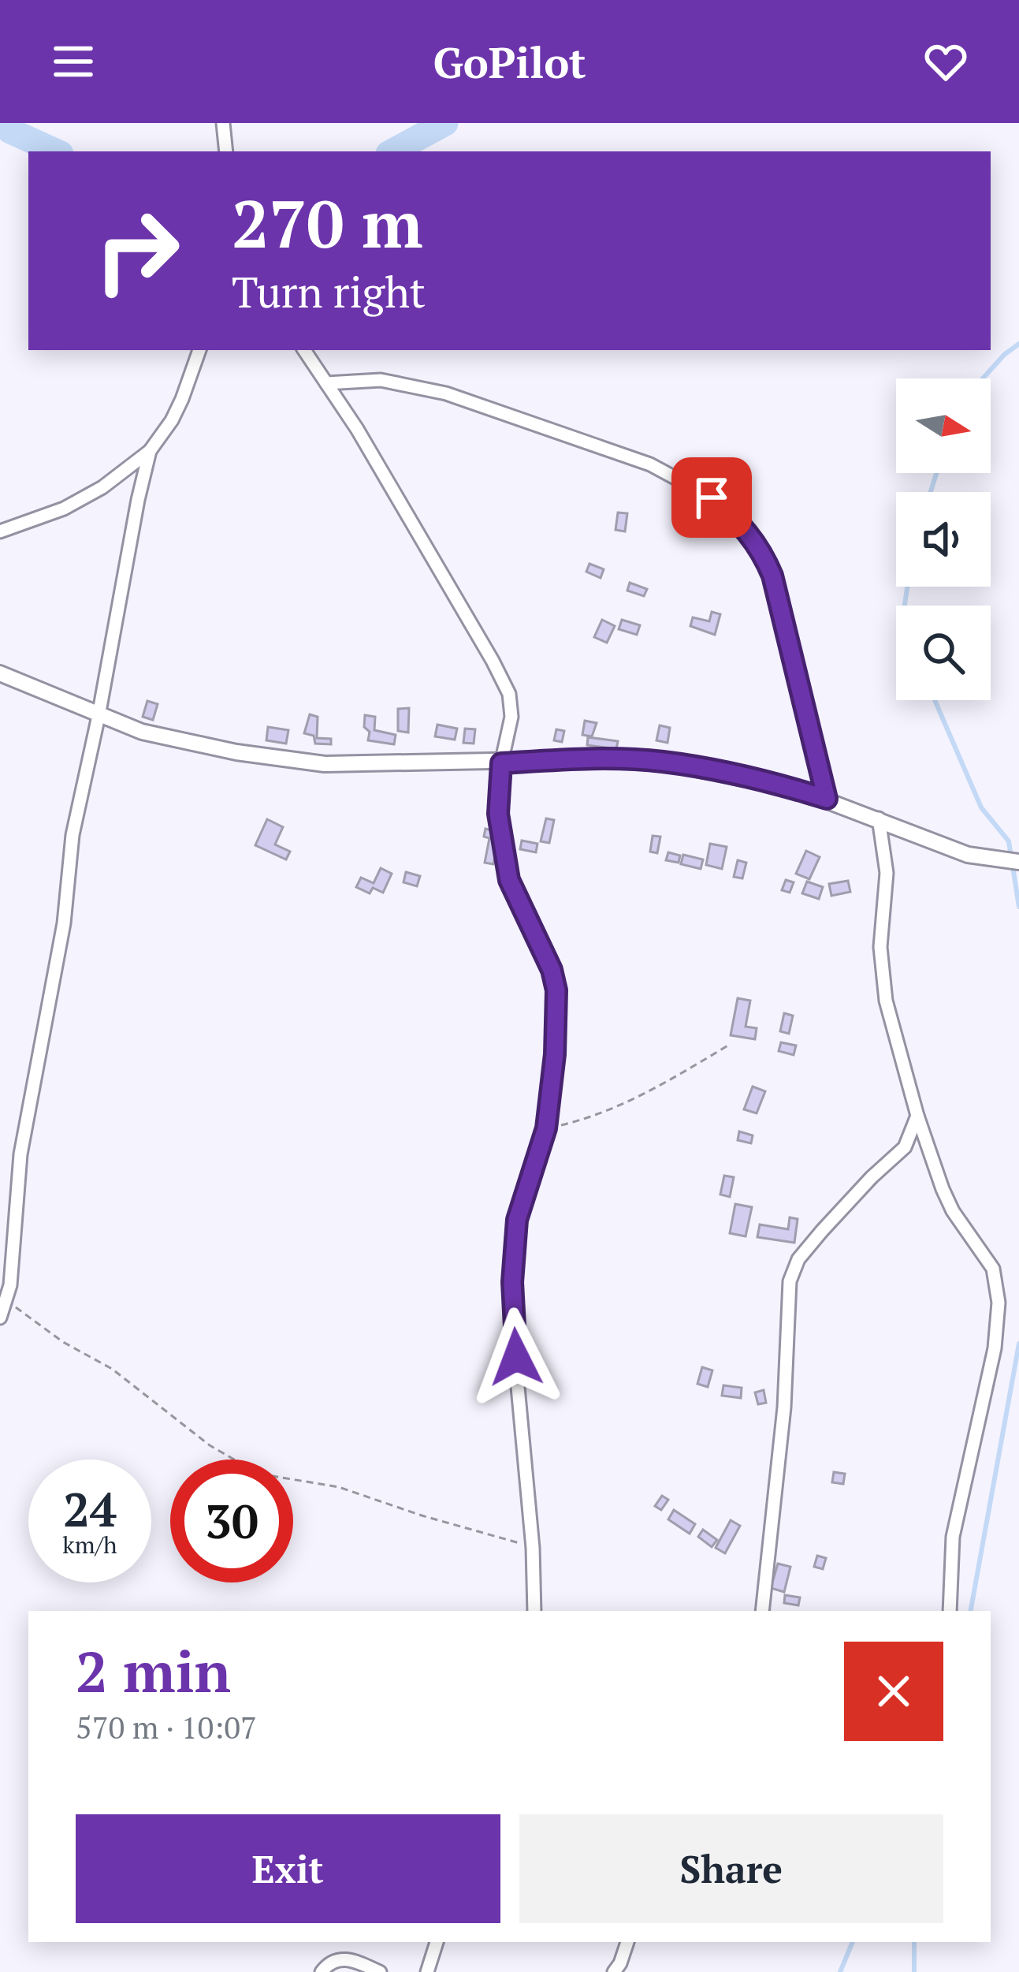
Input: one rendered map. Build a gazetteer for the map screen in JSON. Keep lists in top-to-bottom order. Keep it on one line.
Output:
{"north":"right","page":{"header":"GoPilot","turn":["270 m","Turn right"],"speed":"24 km/h","limit":"30","heading":["2 min","570 m · 10:07"],"buttons":["Exit","Share"]}}
